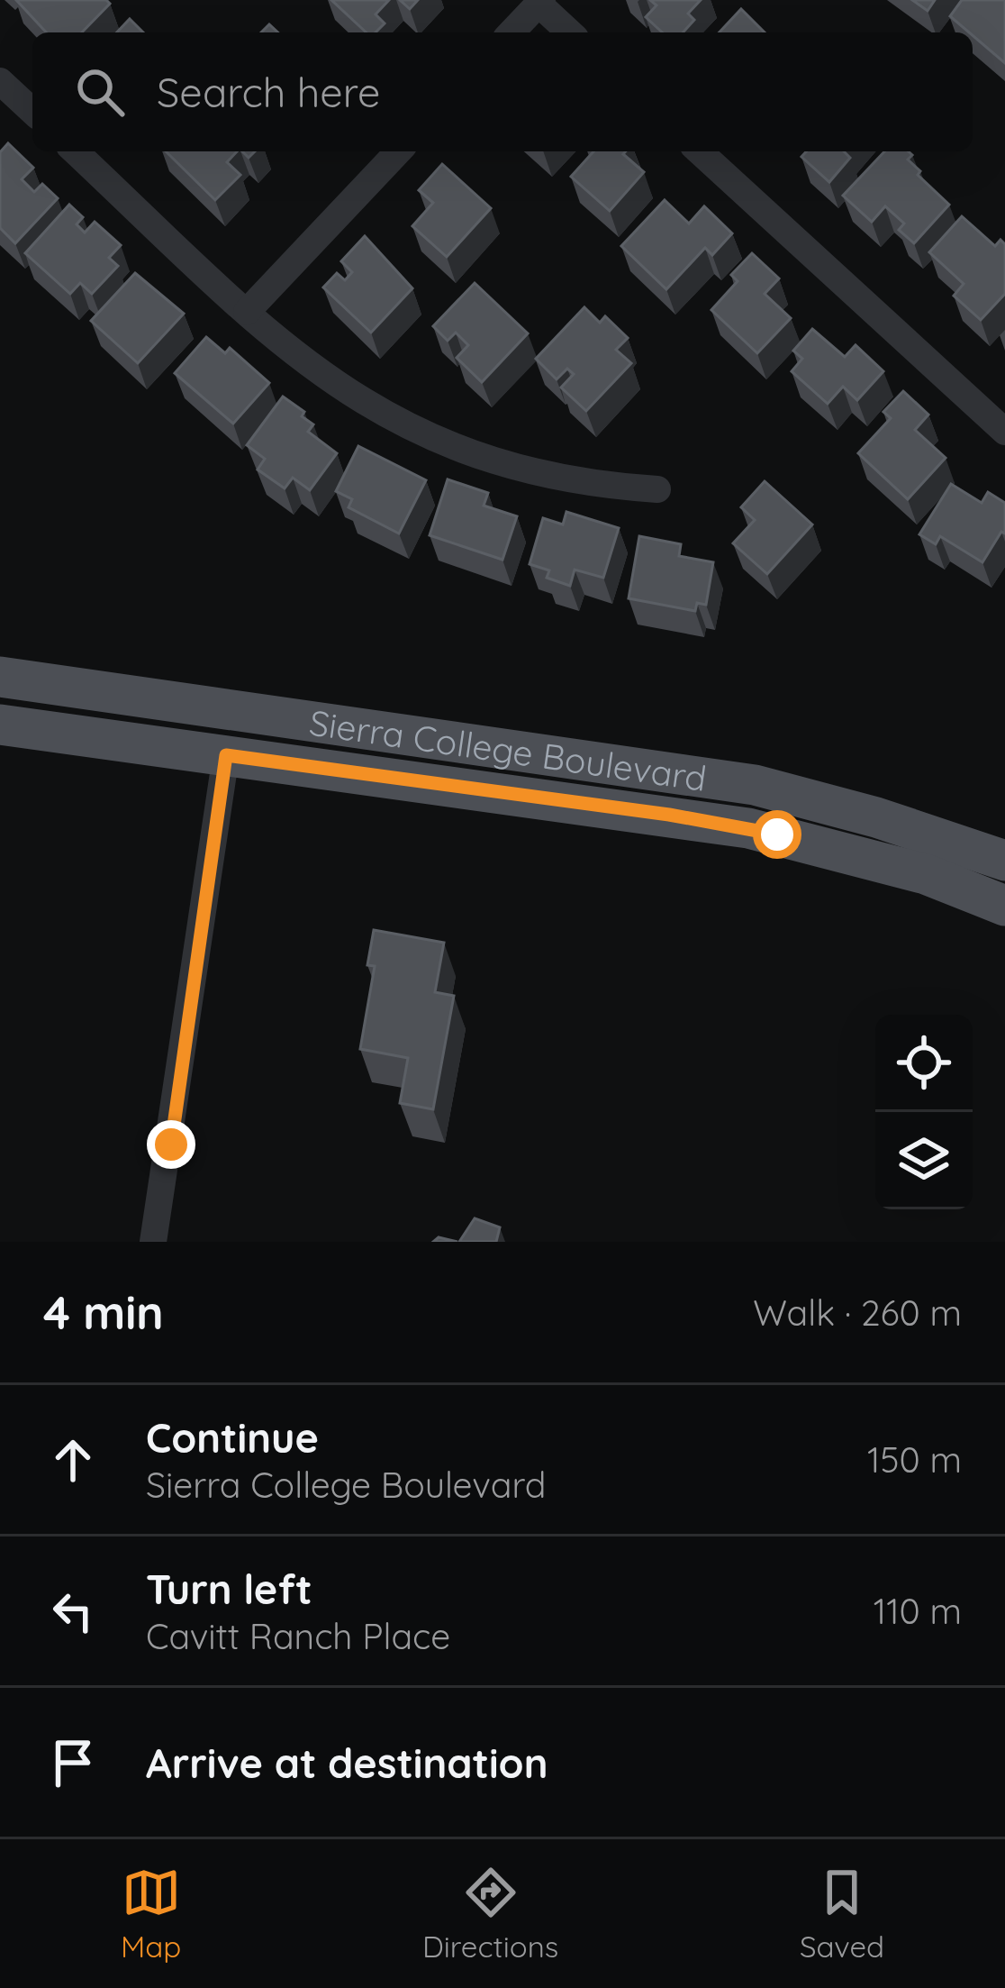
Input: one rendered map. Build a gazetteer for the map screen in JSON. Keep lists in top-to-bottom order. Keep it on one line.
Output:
{"streets":{"main road":["Sierra College Boulevard"]},"page":{"search":"Search here","heading":["4 min","Walk · 260 m"],"list":[["Continue","Sierra College Boulevard","150 m"],["Turn left","Cavitt Ranch Place","110 m"],"Arrive at destination"],"nav":["Map","Directions","Saved"]}}
